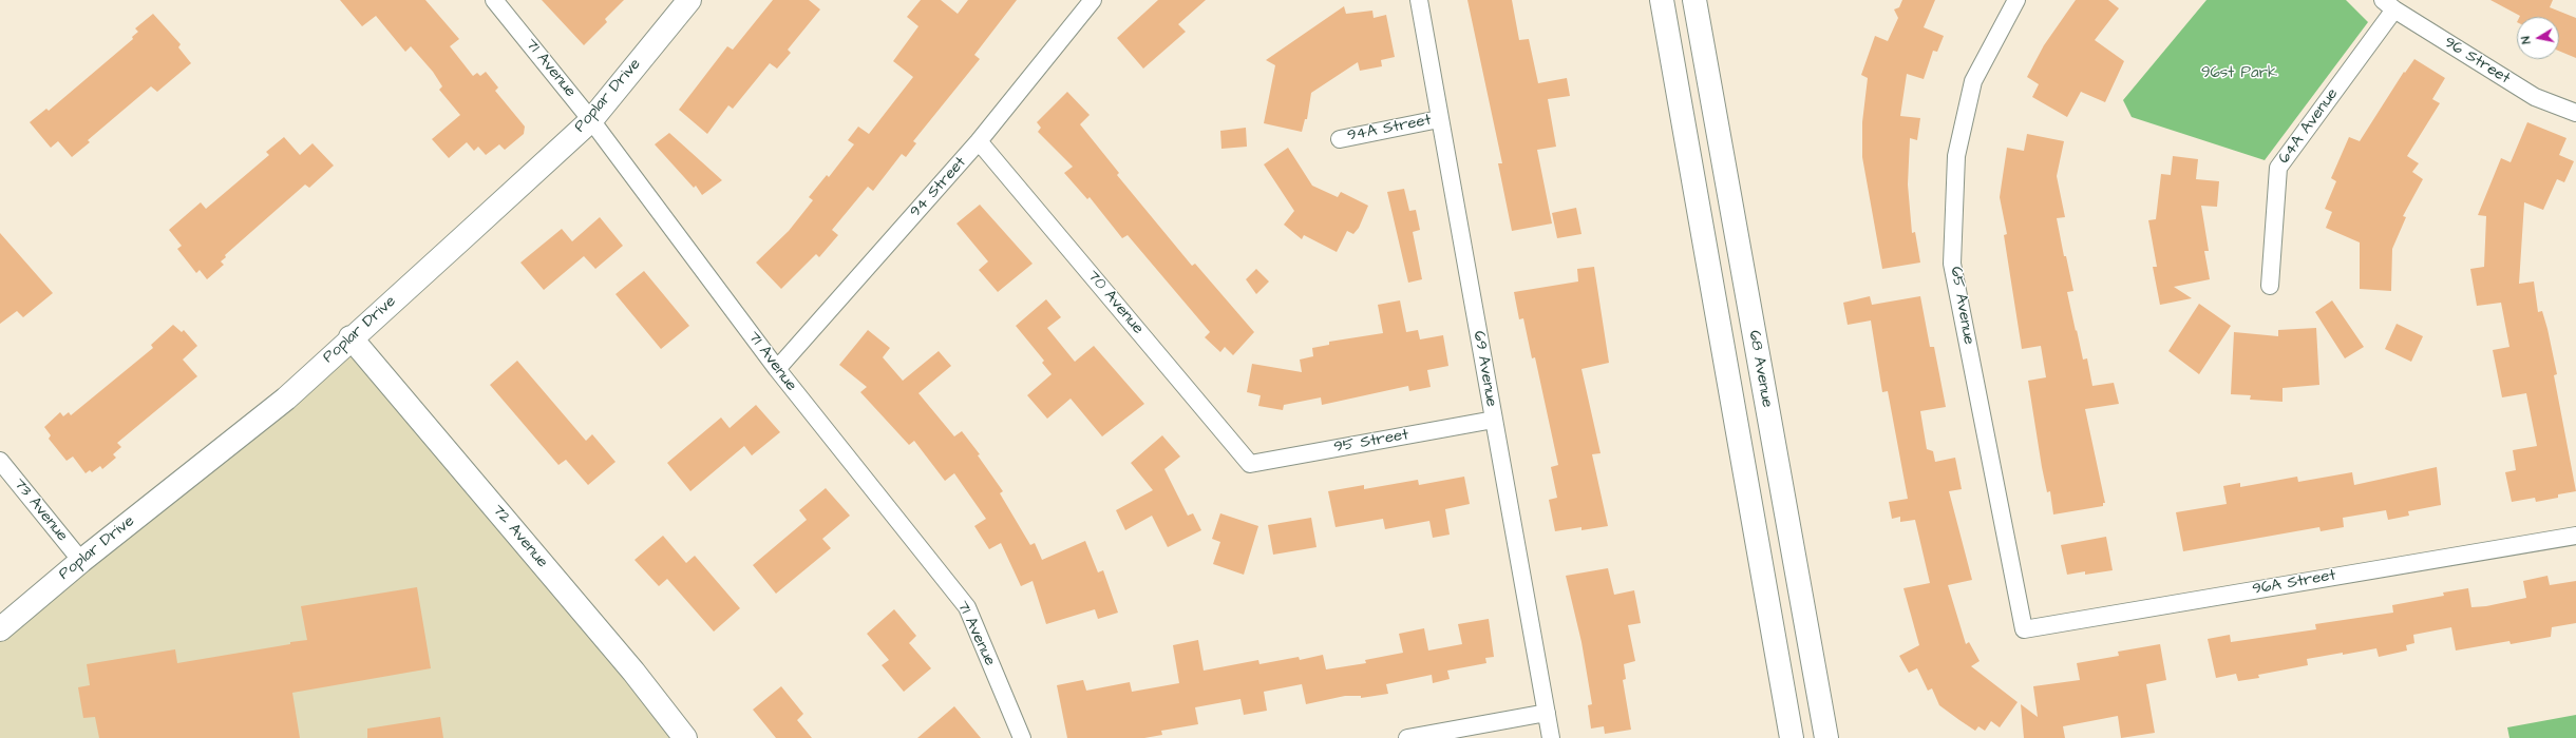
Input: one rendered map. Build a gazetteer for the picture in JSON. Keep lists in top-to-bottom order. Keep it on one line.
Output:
{"streets":{"main road":["Poplar Drive","68 Avenue","72 Avenue"],"street":["96 Street","71 Avenue","64A Avenue","94A Street","94 Street","70 Avenue","65 Avenue","69 Avenue","95 Street","73 Avenue","96A Street"]},"crossings":[["96 Street","64A Avenue"],["71 Avenue","Poplar Drive"],["71 Avenue","94 Street"],["Poplar Drive","73 Avenue"],["Poplar Drive","72 Avenue"],["94A Street","69 Avenue"],["94 Street","70 Avenue"],["70 Avenue","95 Street"],["65 Avenue","96A Street"],["69 Avenue","95 Street"]],"parks":["96st Park"],"north":"left"}
